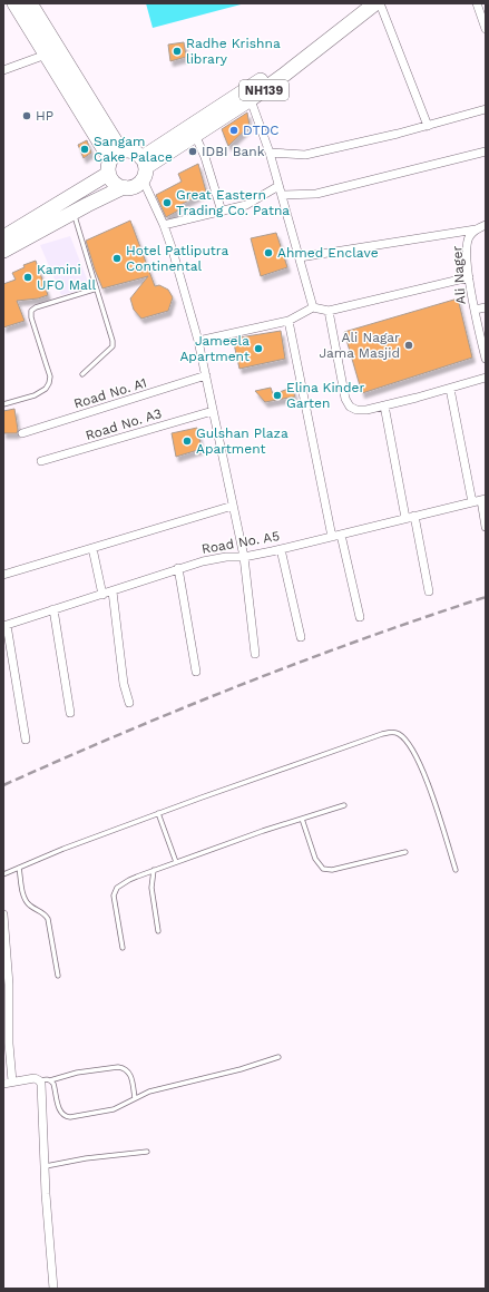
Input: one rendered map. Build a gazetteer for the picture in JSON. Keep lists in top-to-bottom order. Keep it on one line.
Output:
{"streets":{"highway":["NH139"],"street":["Ali Nager","Road No. A1","Road No. A3","Road No. A5"]},"places":["Radhe Krishna library","HP","DTDC","Sangam Cake Palace","IDBI Bank","Great Eastern Trading Co. Patna","Ahmed Enclave","Hotel Patliputra Continental","Kamini UFO Mall","Ali Nagar Jama Masjid","Jameela Apartment","Elina Kinder Garten","Gulshan Plaza Apartment"]}
